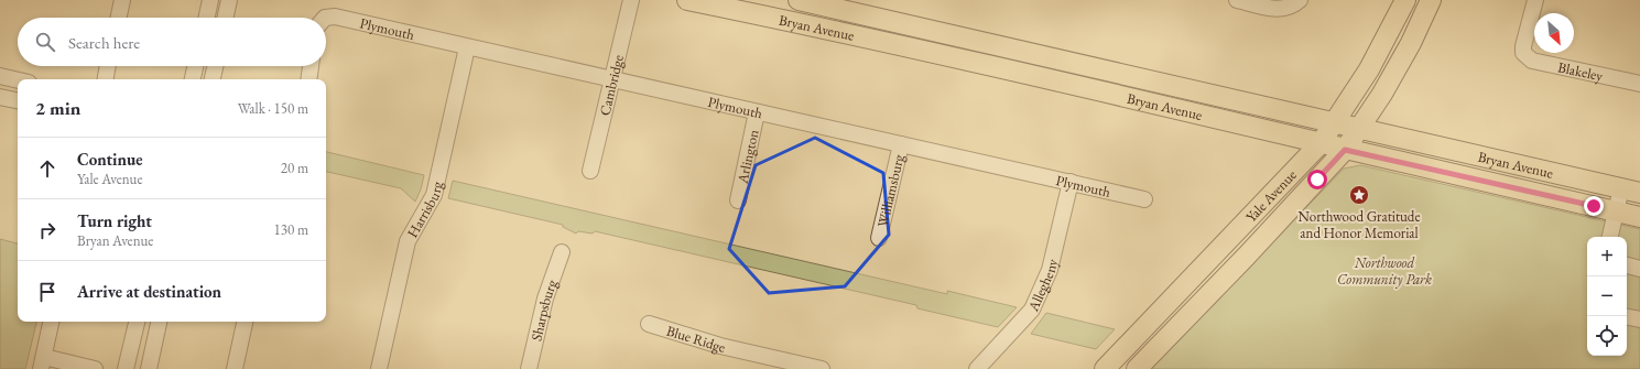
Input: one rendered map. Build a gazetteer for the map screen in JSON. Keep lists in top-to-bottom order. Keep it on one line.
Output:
{"streets":{"main road":["Bryan Avenue","Yale Avenue"],"street":["Plymouth","Blakeley","Cambridge","Arlington","Williamsburg","Harrisburg","Allegheny","Sharpsburg","Blue Ridge"]},"crossings":[["Bryan Avenue","Yale Avenue"],["Plymouth","Cambridge"],["Plymouth","Arlington"],["Plymouth","Williamsburg"],["Plymouth","Harrisburg"],["Plymouth","Allegheny"]],"parks":["Northwood Community Park"],"places":{"place":["Northwood Gratitude and Honor Memorial"]},"north":"bottom right","page":{"search":"Search here","heading":["2 min","Walk · 150 m"],"list":[["Continue","Yale Avenue","20 m"],["Turn right","Bryan Avenue","130 m"],"Arrive at destination"],"map_buttons":["+","−"]}}
